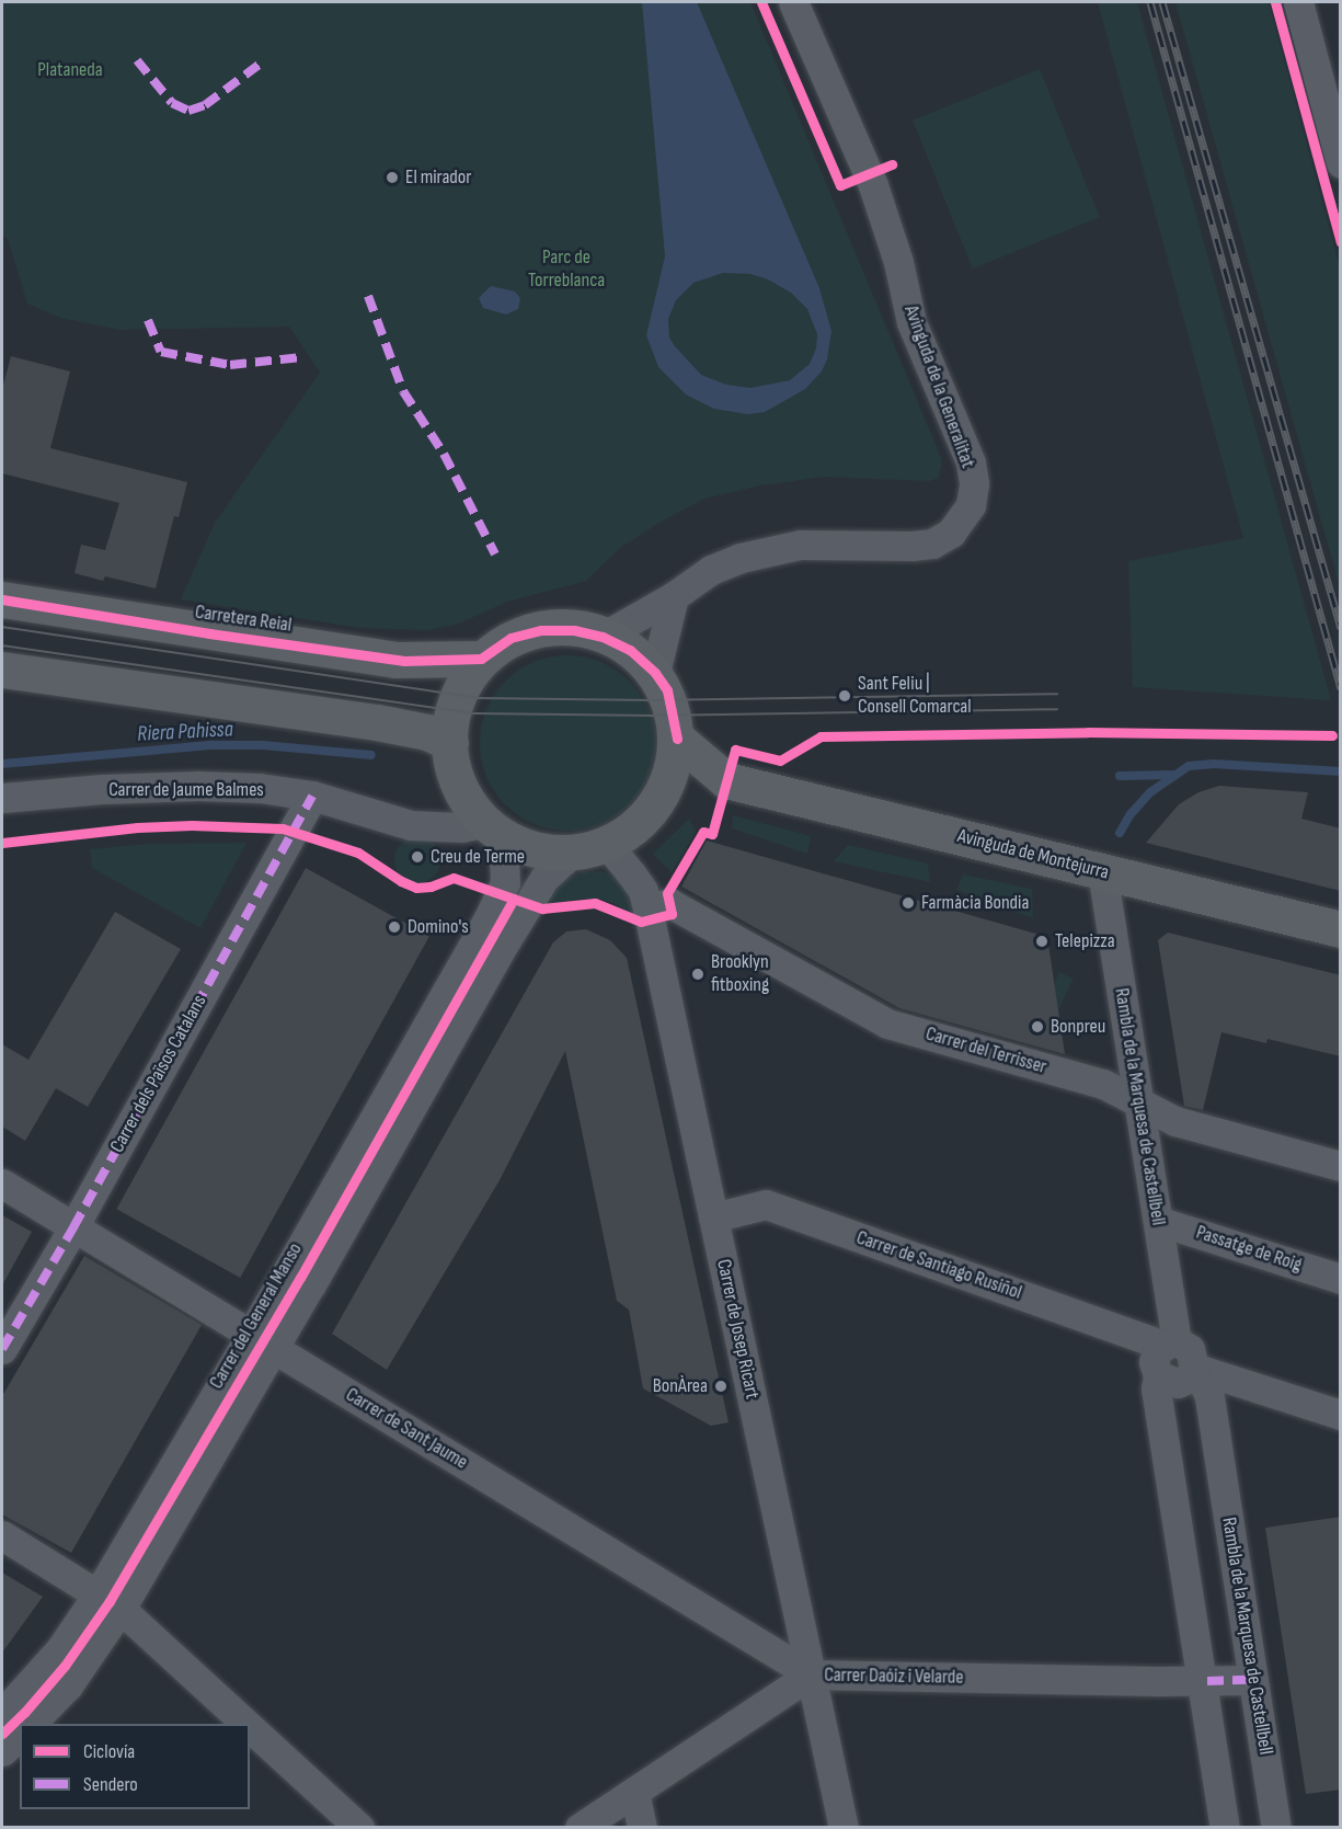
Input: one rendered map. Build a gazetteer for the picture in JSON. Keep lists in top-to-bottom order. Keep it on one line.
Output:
{"streets":{"main road":["Carretera Reial","Avinguda de Montejurra"],"street":["Avinguda de la Generalitat","Carrer de Jaume Balmes","Carrer del Terrisser","Carrer dels Països Catalans","Rambla de la Marquesa de Castellbell","Passatge de Roig","Carrer de Santiago Rusiñol","Carrer del General Manso","Carrer de Josep Ricart","Carrer de Sant Jaume","Carrer Daóiz i Velarde"]},"crossings":[["Avinguda de la Generalitat","Carretera Reial"],["Avinguda de la Generalitat","Carrer de Jaume Balmes"],["Avinguda de la Generalitat","Avinguda de Montejurra"],["Avinguda de la Generalitat","Carrer del General Manso"],["Avinguda de la Generalitat","Carrer de Josep Ricart"],["Carretera Reial","Carrer de Jaume Balmes"],["Carretera Reial","Avinguda de Montejurra"],["Carretera Reial","Carrer del General Manso"],["Carretera Reial","Carrer de Josep Ricart"],["Carrer de Jaume Balmes","Avinguda de Montejurra"],["Carrer de Jaume Balmes","Carrer dels Països Catalans"],["Carrer de Jaume Balmes","Carrer del General Manso"],["Carrer de Jaume Balmes","Carrer de Josep Ricart"],["Avinguda de Montejurra","Rambla de la Marquesa de Castellbell"],["Avinguda de Montejurra","Carrer del General Manso"],["Avinguda de Montejurra","Carrer de Josep Ricart"],["Carrer del Terrisser","Rambla de la Marquesa de Castellbell"],["Carrer del Terrisser","Carrer de Josep Ricart"],["Carrer dels Països Catalans","Carrer de Sant Jaume"],["Rambla de la Marquesa de Castellbell","Passatge de Roig"],["Rambla de la Marquesa de Castellbell","Carrer de Santiago Rusiñol"],["Rambla de la Marquesa de Castellbell","Carrer Daóiz i Velarde"],["Carrer de Santiago Rusiñol","Carrer de Josep Ricart"],["Carrer del General Manso","Carrer de Josep Ricart"],["Carrer del General Manso","Carrer de Sant Jaume"],["Carrer de Josep Ricart","Carrer de Sant Jaume"],["Carrer de Josep Ricart","Carrer Daóiz i Velarde"],["Carrer de Sant Jaume","Carrer Daóiz i Velarde"]],"water":["Riera Pahissa"],"parks":["Plataneda","Parc de Torreblanca"],"places":["El mirador","Sant Feliu | Consell Comarcal","Creu de Terme","Farmàcia Bondia","Domino's","Telepizza","Brooklyn fitboxing","Bonpreu","BonÀrea"],"legend":["Ciclovía","Sendero"]}
